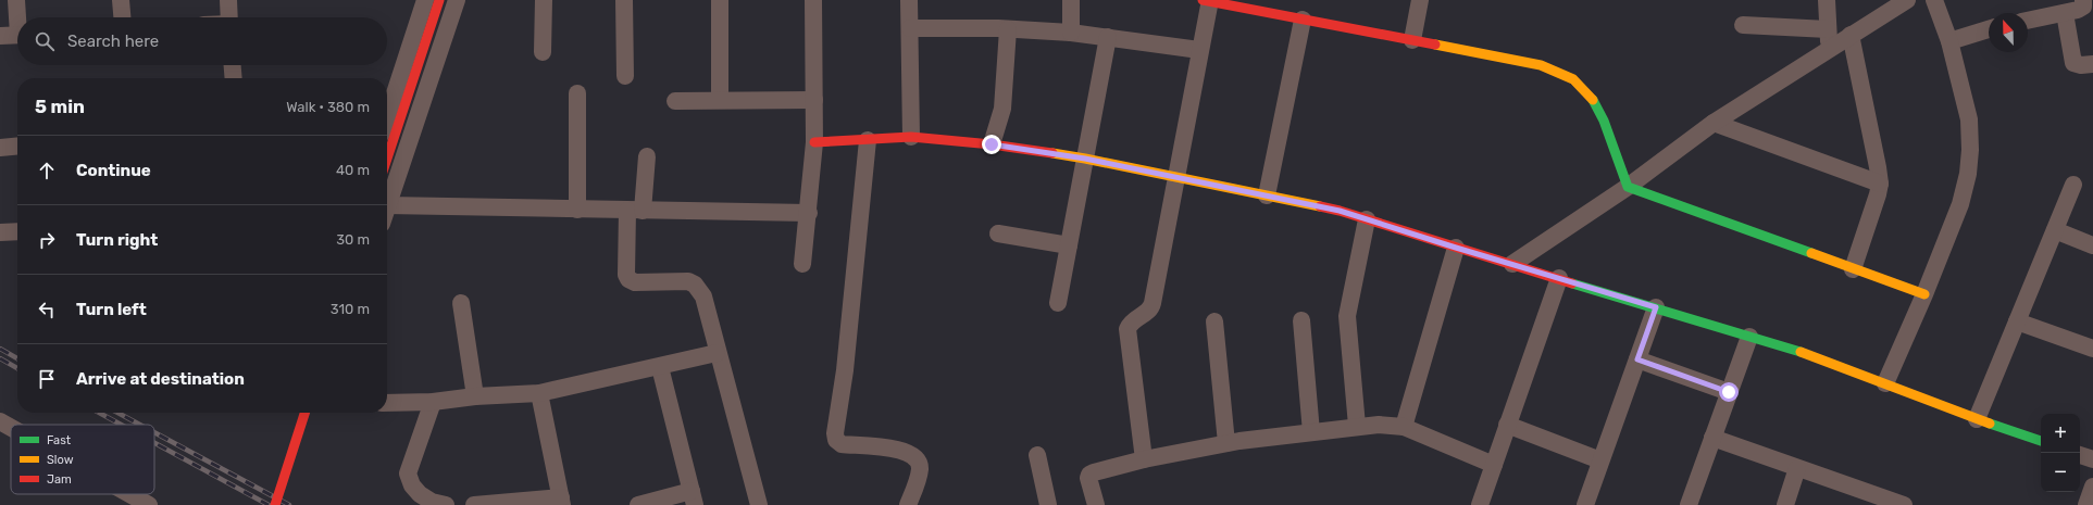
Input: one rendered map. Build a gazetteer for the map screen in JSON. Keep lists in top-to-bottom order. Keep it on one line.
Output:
{"legend":["Fast","Slow","Jam"],"north":"top","page":{"search":"Search here","heading":["5 min","Walk · 380 m"],"list":[["Continue","40 m"],["Turn right","30 m"],["Turn left","310 m"],"Arrive at destination"],"map_buttons":["+","−"]}}
